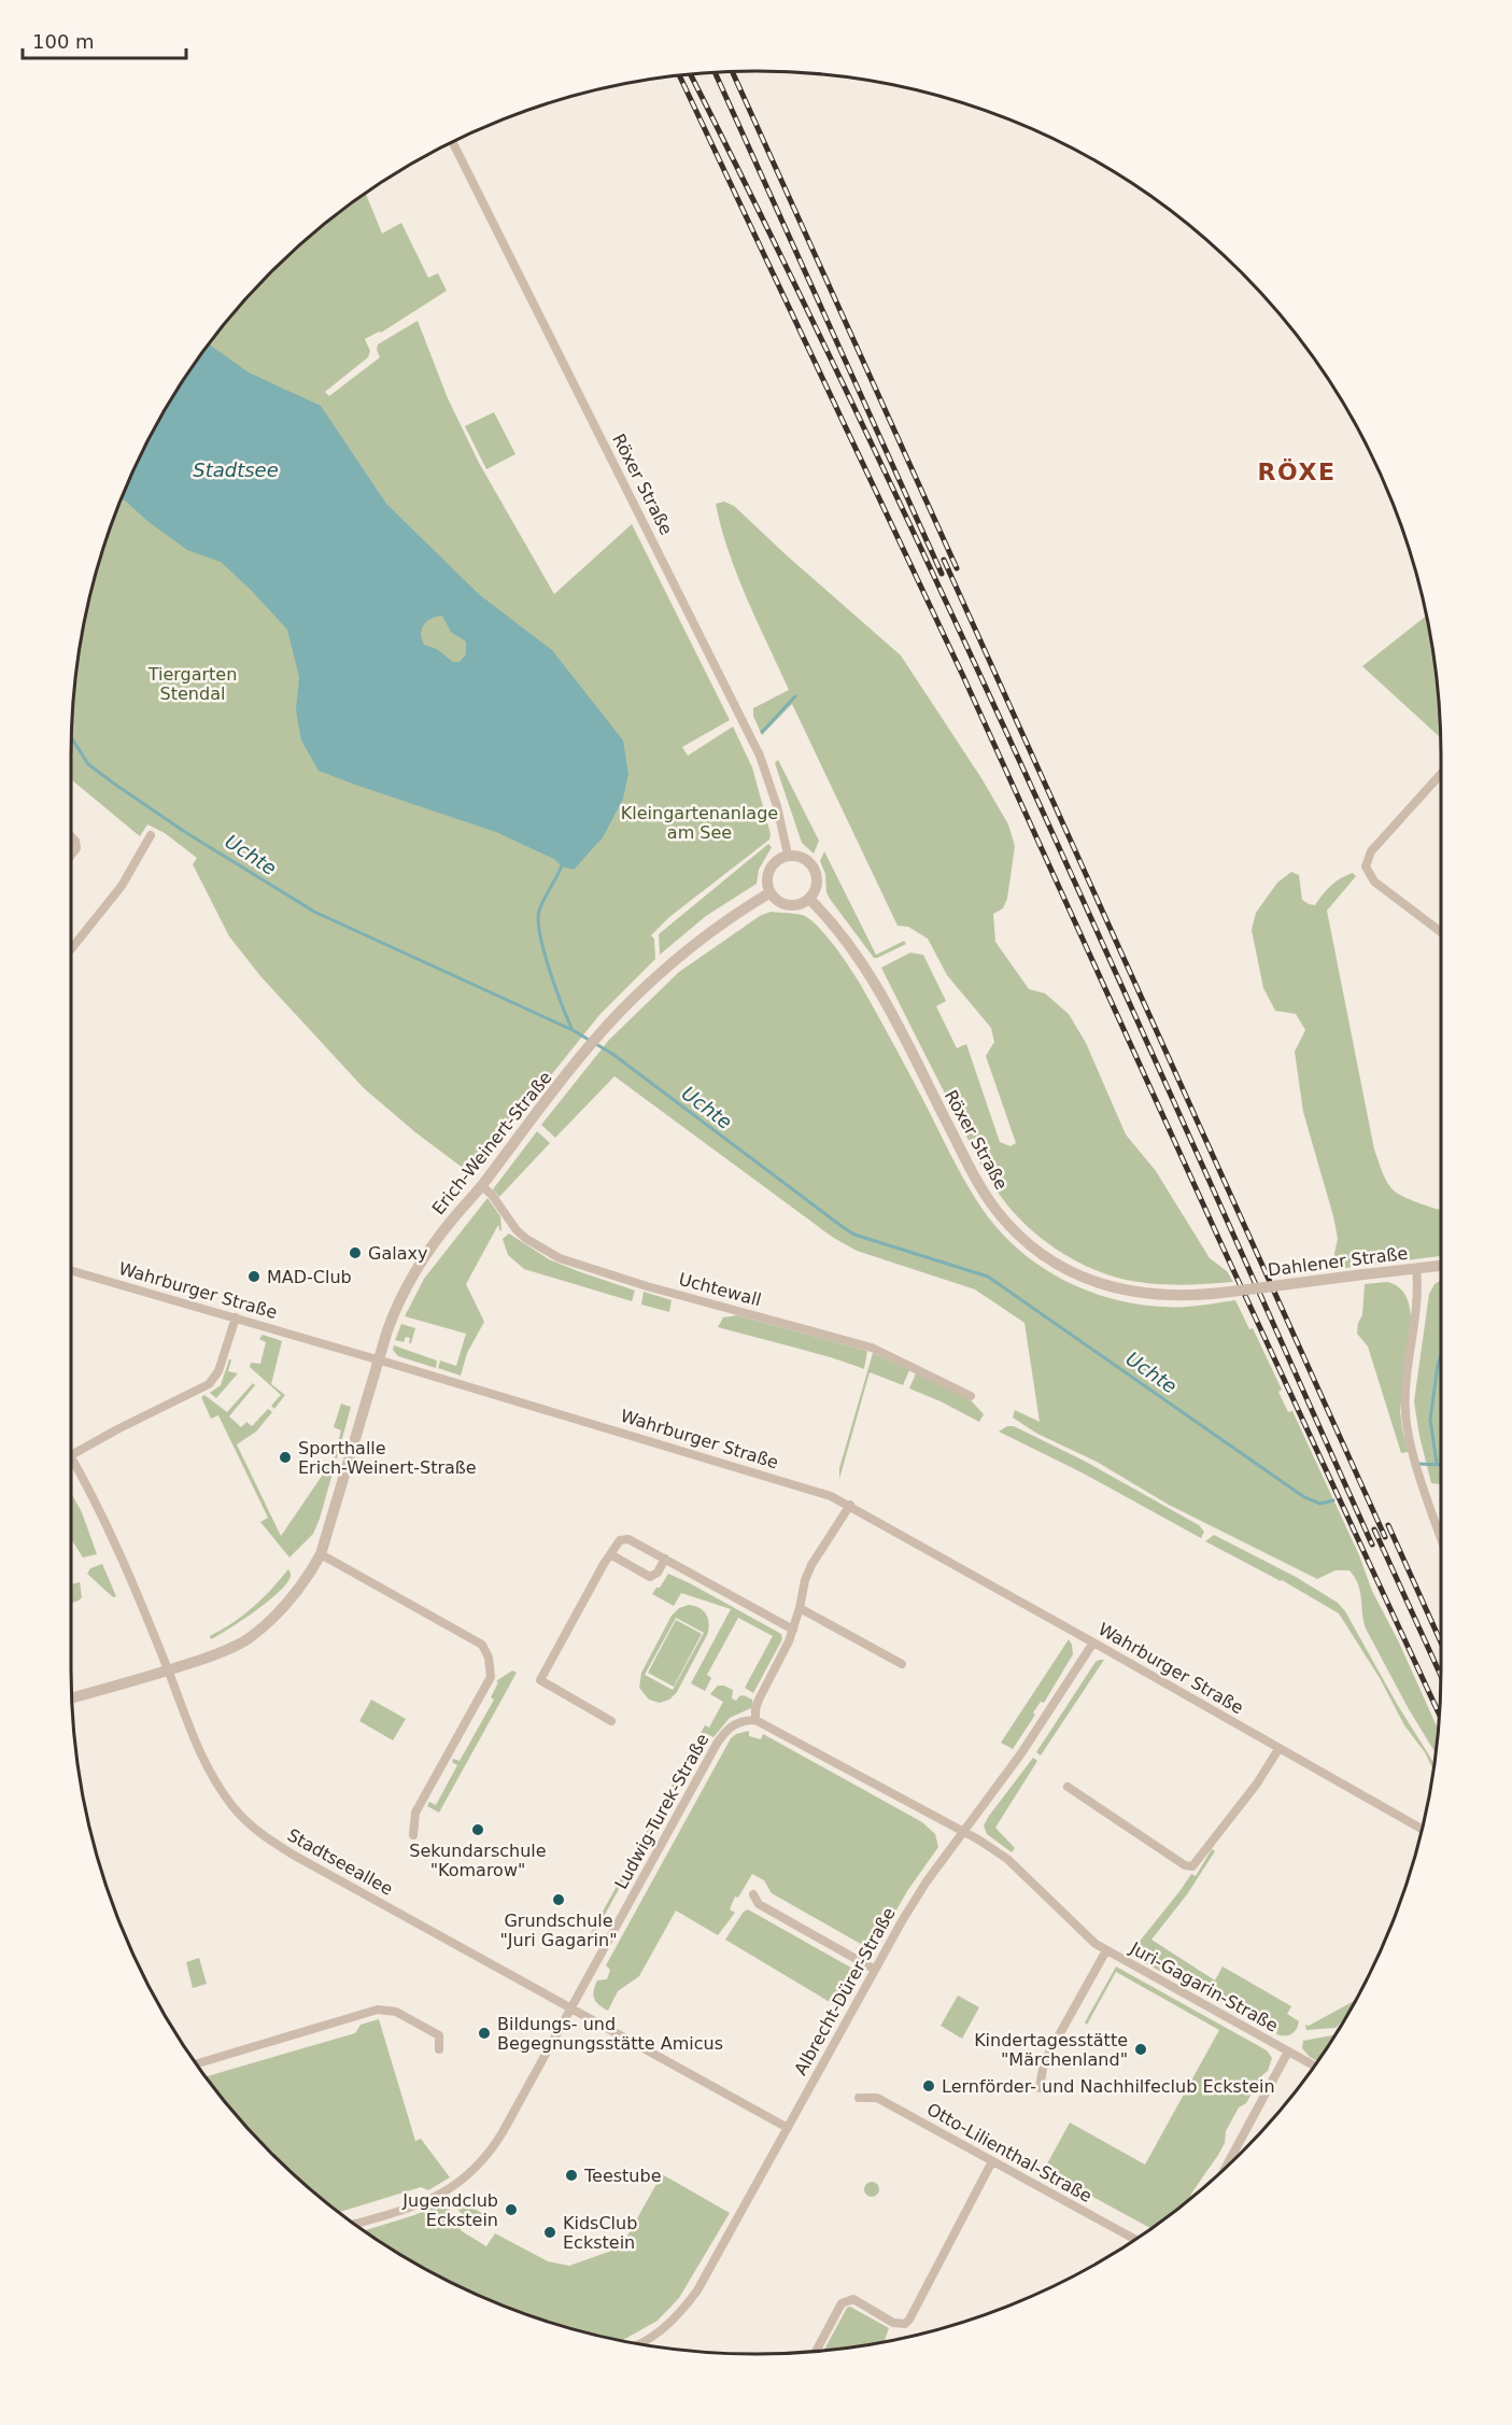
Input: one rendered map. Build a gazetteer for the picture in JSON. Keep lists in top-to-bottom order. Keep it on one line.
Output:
{"streets":{"street":["Röxer Straße","Erich-Weinert-Straße","Dahlener Straße","Uchtewall","Wahrburger Straße","Ludwig-Turek-Straße","Stadtseeallee","Juri-Gagarin-Straße","Albrecht-Dürer-Straße","Otto-Lilienthal-Straße"]},"crossings":[["Röxer Straße","Erich-Weinert-Straße"],["Röxer Straße","Dahlener Straße"],["Erich-Weinert-Straße","Uchtewall"],["Erich-Weinert-Straße","Wahrburger Straße"],["Erich-Weinert-Straße","Stadtseeallee"],["Wahrburger Straße","Albrecht-Dürer-Straße"],["Ludwig-Turek-Straße","Stadtseeallee"],["Stadtseeallee","Albrecht-Dürer-Straße"],["Juri-Gagarin-Straße","Albrecht-Dürer-Straße"]],"districts":["RÖXE"],"water":["Stadtsee","Uchte"],"parks":["Tiergarten Stendal","Kleingartenanlage am See"],"places":["Galaxy","MAD-Club","Sporthalle Erich-Weinert-Straße","Sekundarschule \"Komarow\"","Grundschule \"Juri Gagarin\"","Bildungs- und Begegnungsstätte Amicus","Kindertagesstätte \"Märchenland\"","Lernförder- und Nachhilfeclub Eckstein","Teestube","Jugendclub Eckstein","KidsClub Eckstein"],"scale_bar":"100 m"}
